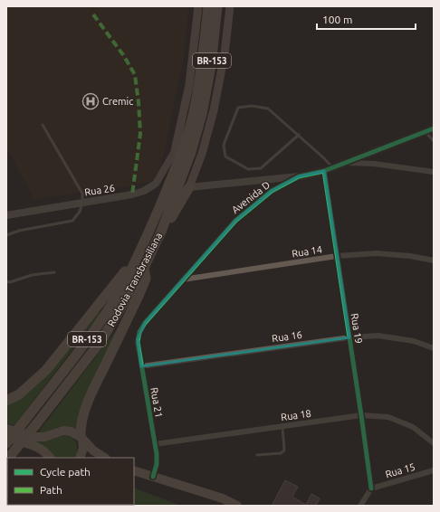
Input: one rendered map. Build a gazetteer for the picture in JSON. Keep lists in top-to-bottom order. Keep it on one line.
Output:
{"streets":{"highway":["BR-153","Rodovia Transbrasiliana"],"street":["Rua 26","Avenida D","Rua 14","Rua 19","Rua 16","Rua 21","Rua 18","Rua 15"]},"crossings":[["Avenida D","Rua 14"],["Avenida D","Rua 19"],["Avenida D","Rua 21"],["Rua 14","Rua 19"],["Rua 19","Rua 16"],["Rua 19","Rua 18"],["Rua 19","Rua 15"],["Rua 16","Rua 21"],["Rua 21","Rua 18"]],"places":{"hospital":["Cremic"]},"legend":["Cycle path","Path"],"scale_bar":"100 m"}
